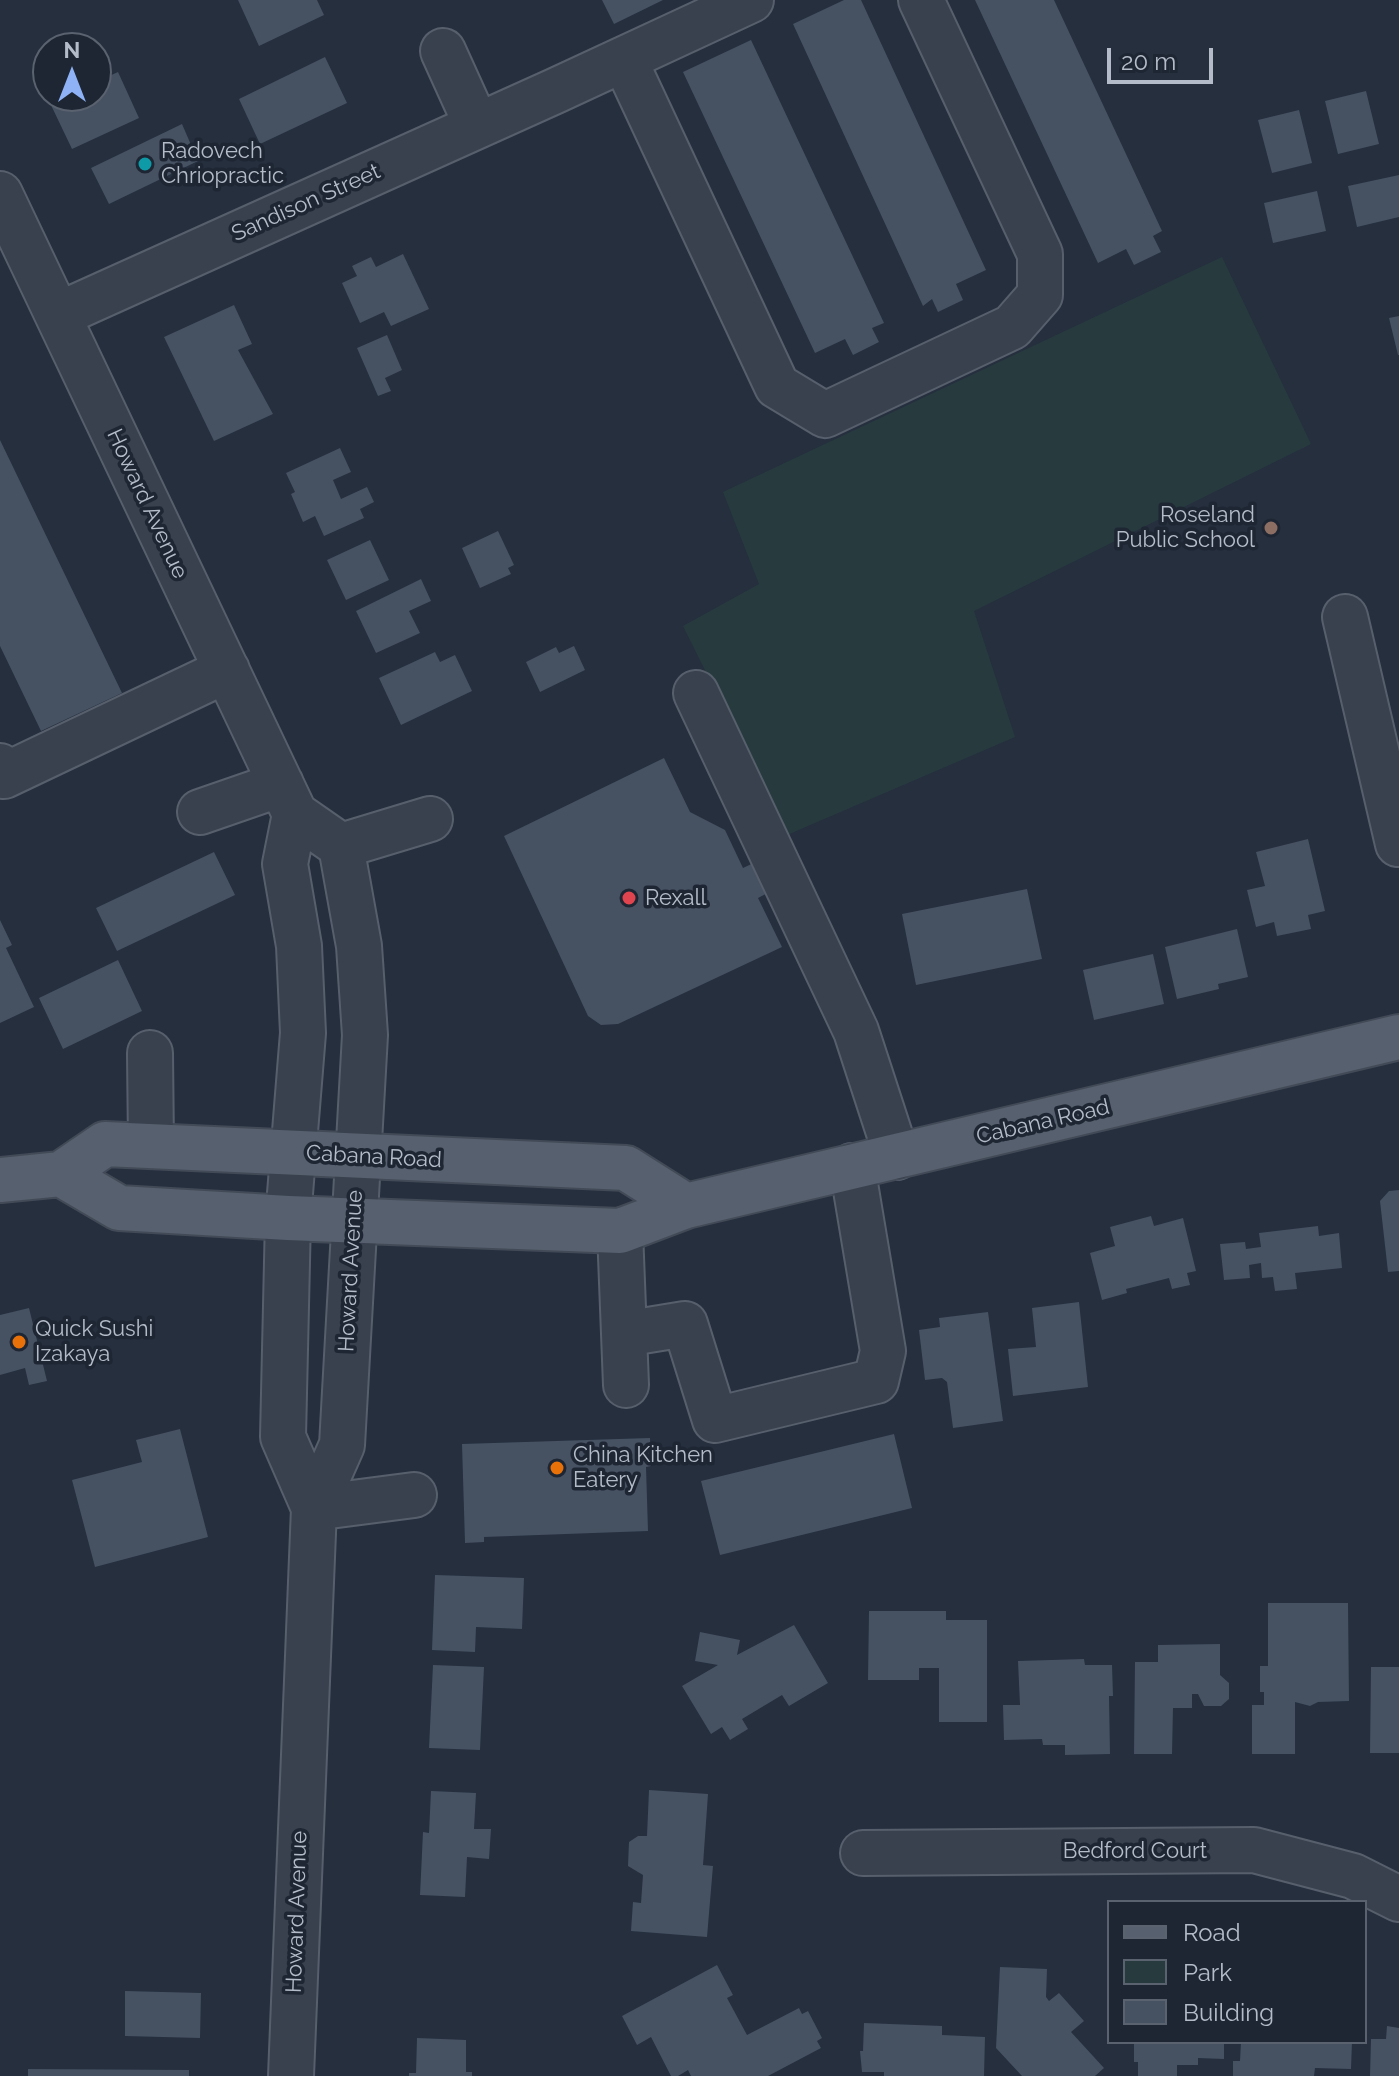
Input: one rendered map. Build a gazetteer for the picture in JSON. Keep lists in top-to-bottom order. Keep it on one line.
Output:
{"streets":{"main road":["Cabana Road"],"street":["Sandison Street","Howard Avenue","Bedford Court"]},"crossings":[["Sandison Street","Howard Avenue"],["Howard Avenue","Cabana Road"]],"places":["Radovech Chriopractic","Roseland Public School","Rexall","Quick Sushi Izakaya","China Kitchen Eatery"],"legend":["Road","Park","Building"],"scale_bar":"20 m","north":"top"}
